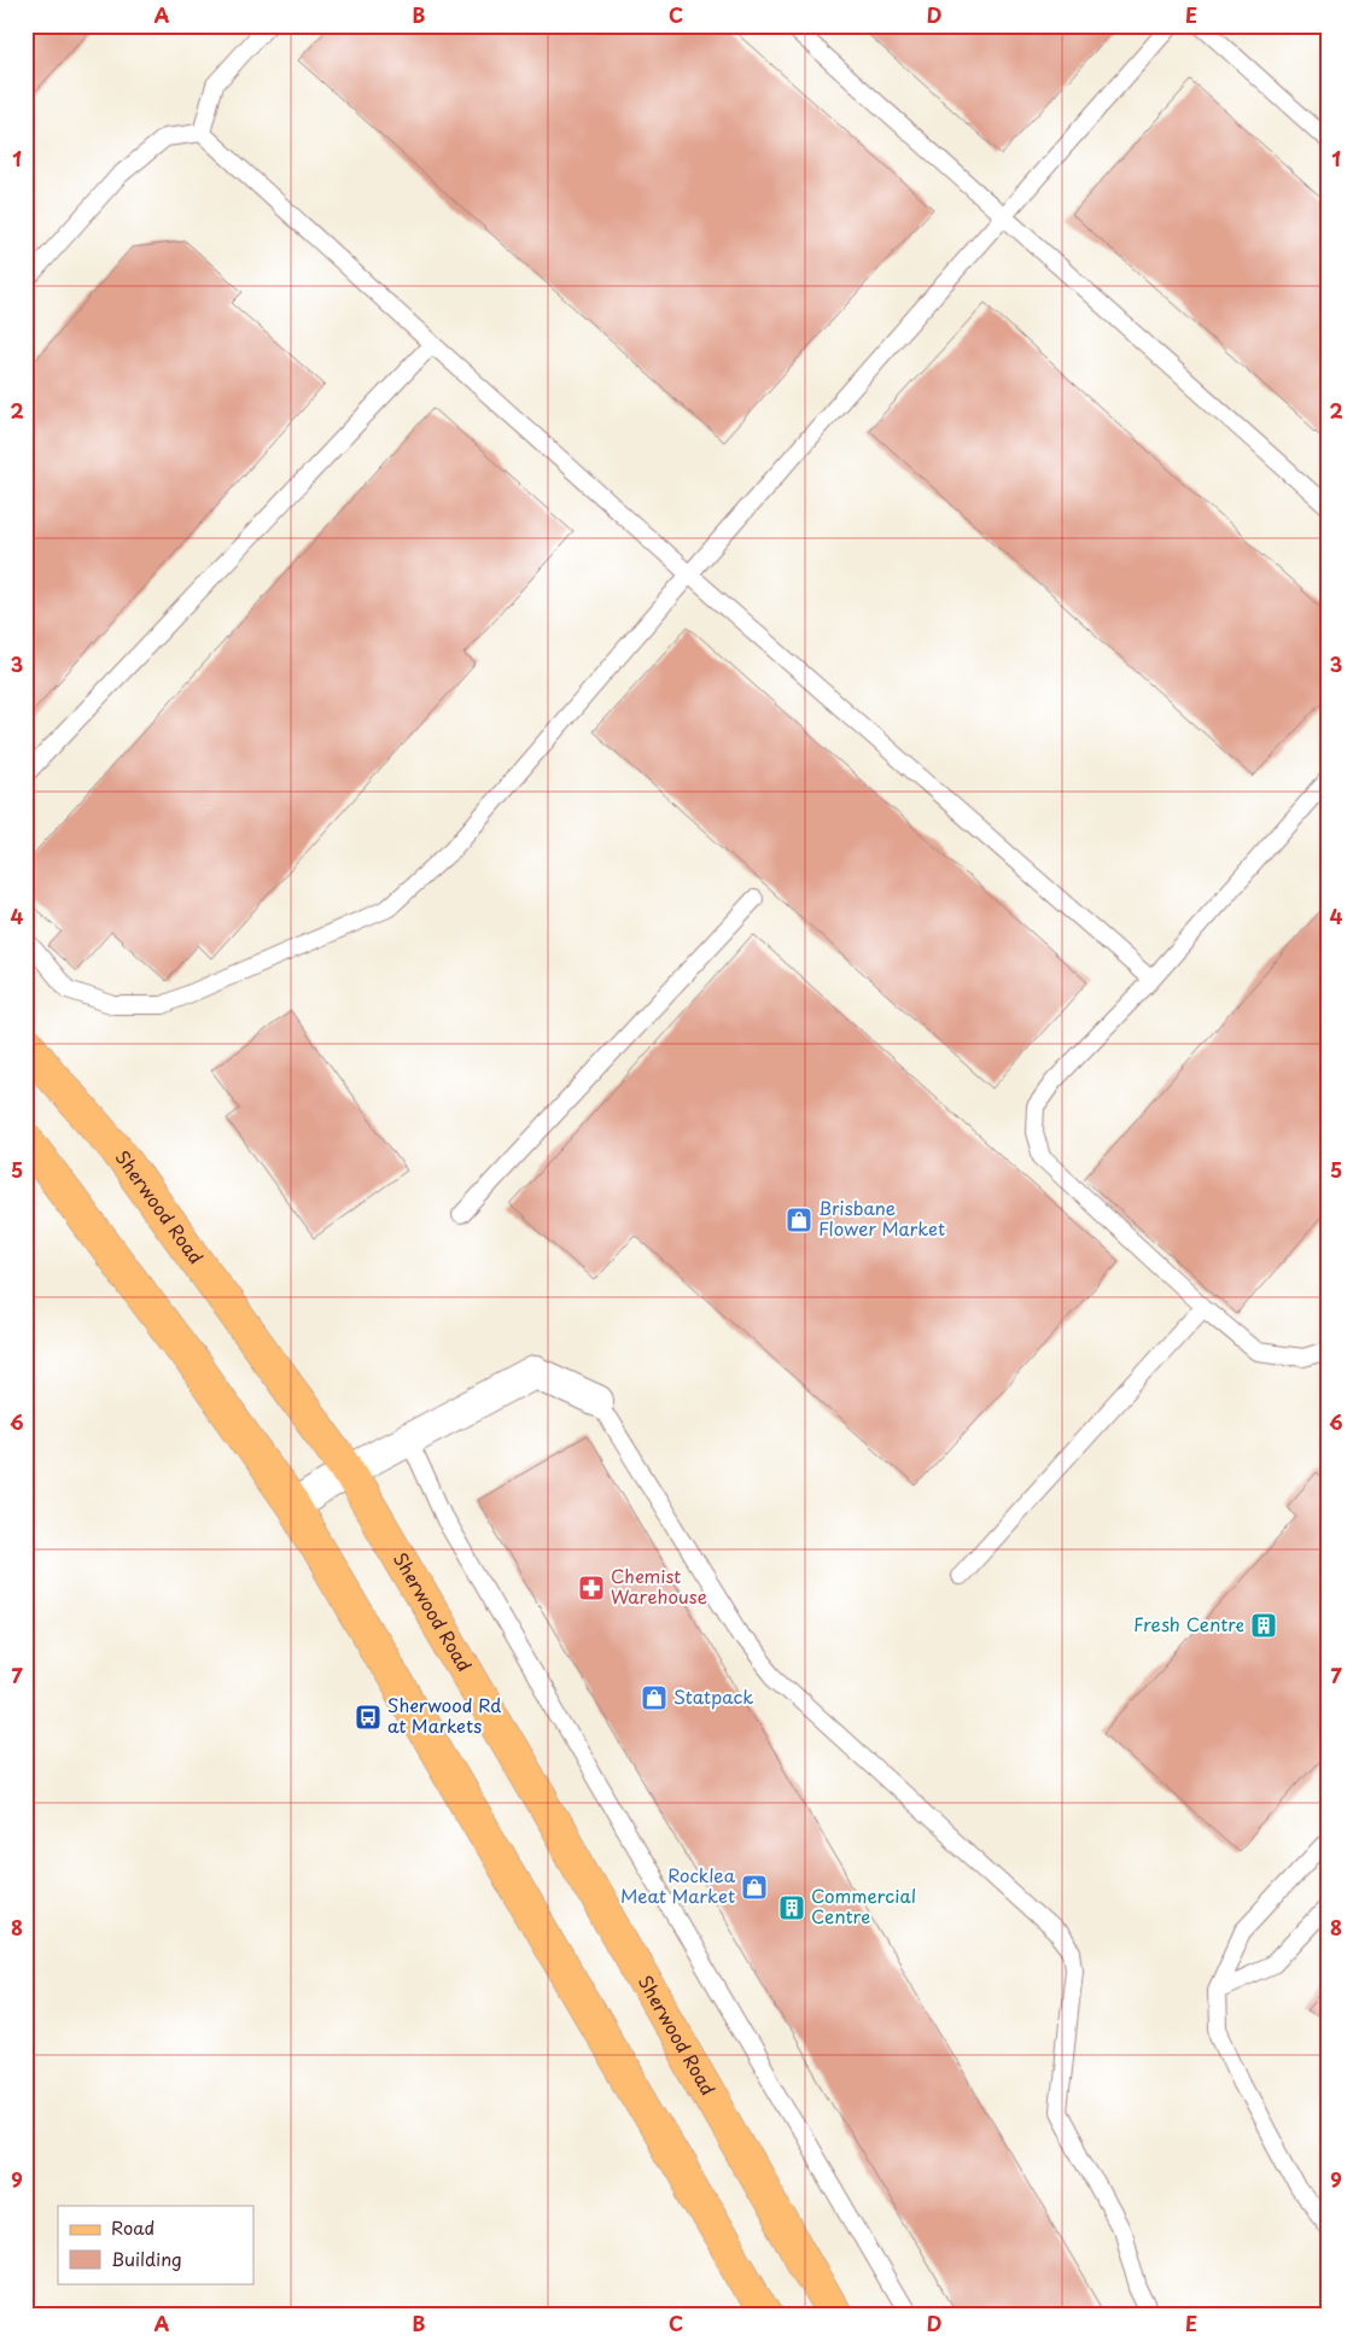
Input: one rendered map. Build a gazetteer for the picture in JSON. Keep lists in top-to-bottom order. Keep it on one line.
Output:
{"streets":{"main road":["Sherwood Road"]},"places":{"shop":["Brisbane Flower Market","Statpack","Rocklea Meat Market"],"pharmacy":["Chemist Warehouse"],"building":["Fresh Centre","Commercial Centre"],"bus stop":["Sherwood Rd at Markets"]},"legend":["Road","Building"],"grid":{"columns":["A","B","C","D","E"],"rows":["1","2","3","4","5","6","7","8","9"]}}
